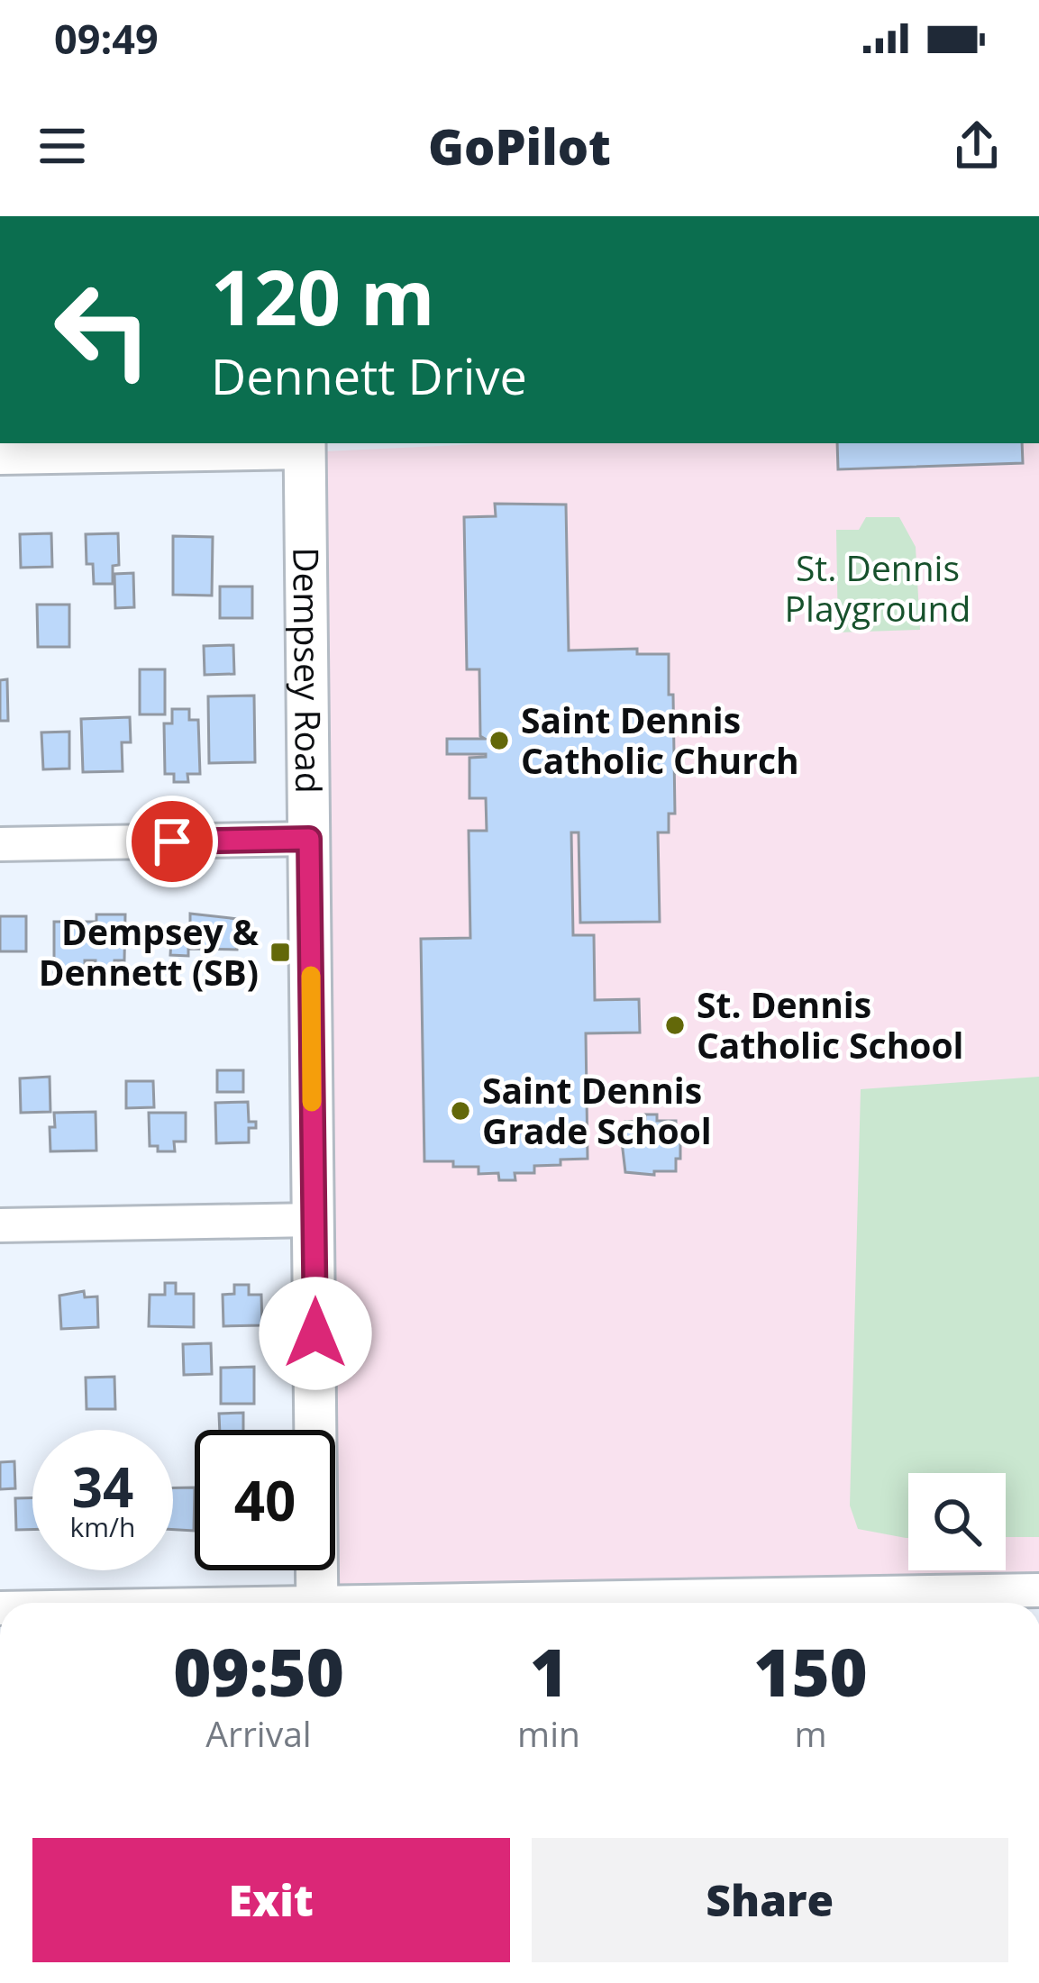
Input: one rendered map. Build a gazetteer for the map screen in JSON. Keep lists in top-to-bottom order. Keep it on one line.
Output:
{"streets":{"street":["Dempsey Road"]},"parks":["St. Dennis Playground"],"places":{"other":["Saint Dennis Catholic Church","St. Dennis Catholic School","Saint Dennis Grade School"],"transit":["Dempsey & Dennett (SB)"]},"page":{"status":"09:49","header":"GoPilot","turn":["120 m","Dennett Drive"],"speed":"34 km/h","limit":"40","eta":["09:50","Arrival","1","min","150","m"],"buttons":["Exit","Share"]}}
